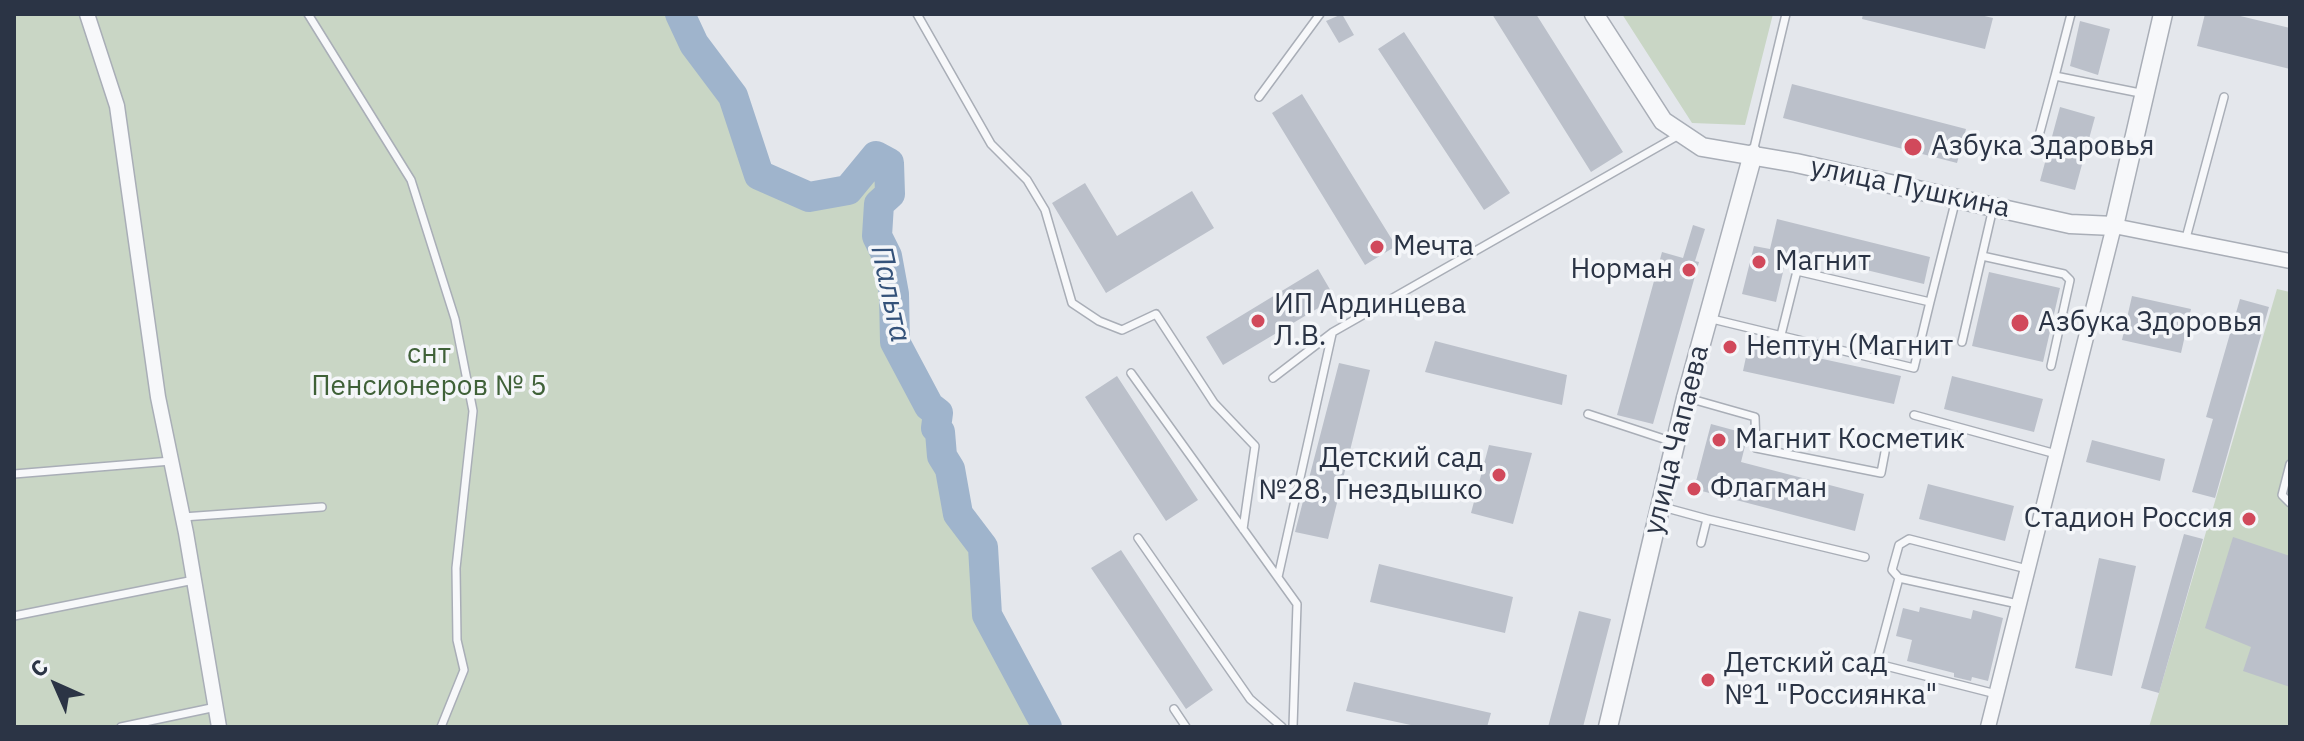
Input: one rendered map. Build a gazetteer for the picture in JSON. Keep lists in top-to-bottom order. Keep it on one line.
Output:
{"streets":{"street":["улица Пушкина","улица Чапаева"]},"crossings":[["улица Пушкина","улица Чапаева"]],"water":["Пальта"],"parks":["снт Пенсионеров № 5"],"places":["Азбука Здаровья","Мечта","Магнит","Норман","ИП Ардинцева Л.В.","Азбука Здоровья","Нептун (Магнит","Магнит Косметик","Детский сад №28, Гнездышко","Флагман","Стадион Россия","Детский сад №1 \"Россиянка\""],"north":"top left"}
